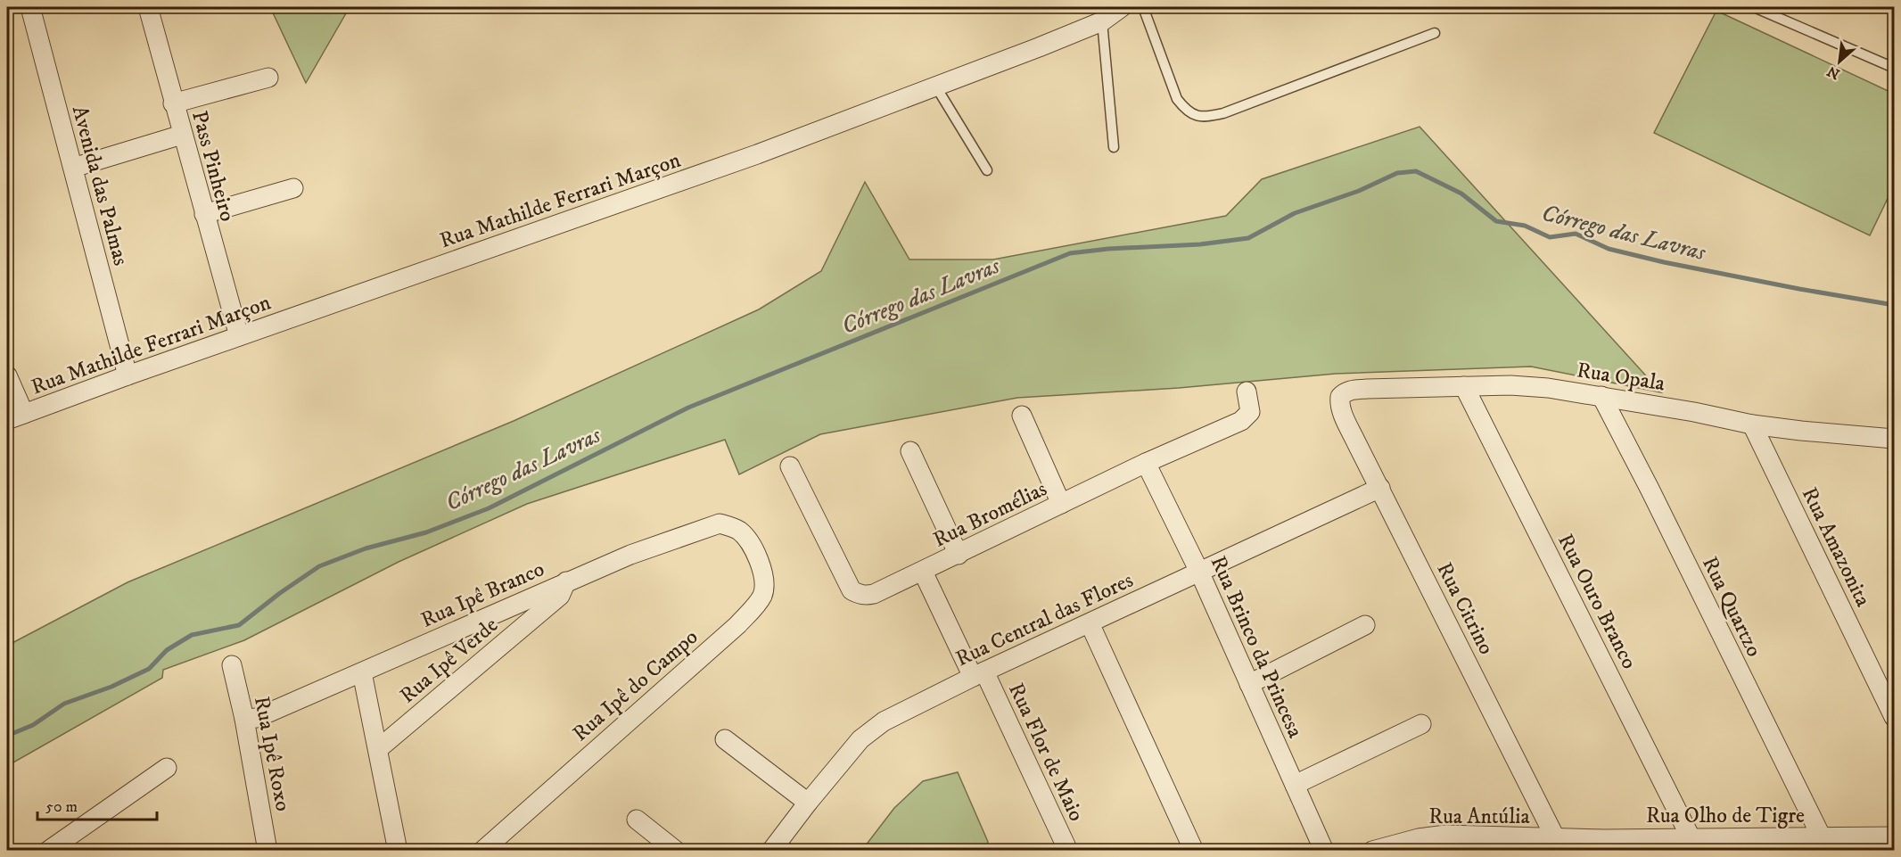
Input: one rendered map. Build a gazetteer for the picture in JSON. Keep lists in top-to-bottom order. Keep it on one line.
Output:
{"streets":{"street":["Pass Pinheiro","Avenida das Palmas","Rua Mathilde Ferrari Marçon","Rua Opala","Rua Bromélias","Rua Amazonita","Rua Ipê Branco","Rua Ouro Branco","Rua Quartzo","Rua Citrino","Rua Central das Flores","Rua Brinco da Princesa","Rua Ipê Verde","Rua Ipê do Campo","Rua Flor de Maio","Rua Ipê Roxo","Rua Olho de Tigre","Rua Antúlia"]},"crossings":[["Pass Pinheiro","Rua Mathilde Ferrari Marçon"],["Avenida das Palmas","Rua Mathilde Ferrari Marçon"],["Rua Opala","Rua Amazonita"],["Rua Opala","Rua Ouro Branco"],["Rua Opala","Rua Quartzo"],["Rua Opala","Rua Citrino"],["Rua Bromélias","Rua Brinco da Princesa"],["Rua Bromélias","Rua Flor de Maio"],["Rua Ipê Branco","Rua Ipê Verde"],["Rua Ipê Branco","Rua Ipê do Campo"],["Rua Ipê Branco","Rua Ipê Roxo"],["Rua Ouro Branco","Rua Olho de Tigre"],["Rua Quartzo","Rua Olho de Tigre"],["Rua Citrino","Rua Central das Flores"],["Rua Citrino","Rua Olho de Tigre"],["Rua Citrino","Rua Antúlia"],["Rua Central das Flores","Rua Brinco da Princesa"],["Rua Central das Flores","Rua Flor de Maio"],["Rua Olho de Tigre","Rua Antúlia"]],"water":["Córrego das Lavras"],"scale_bar":"50 m","north":"bottom left"}
